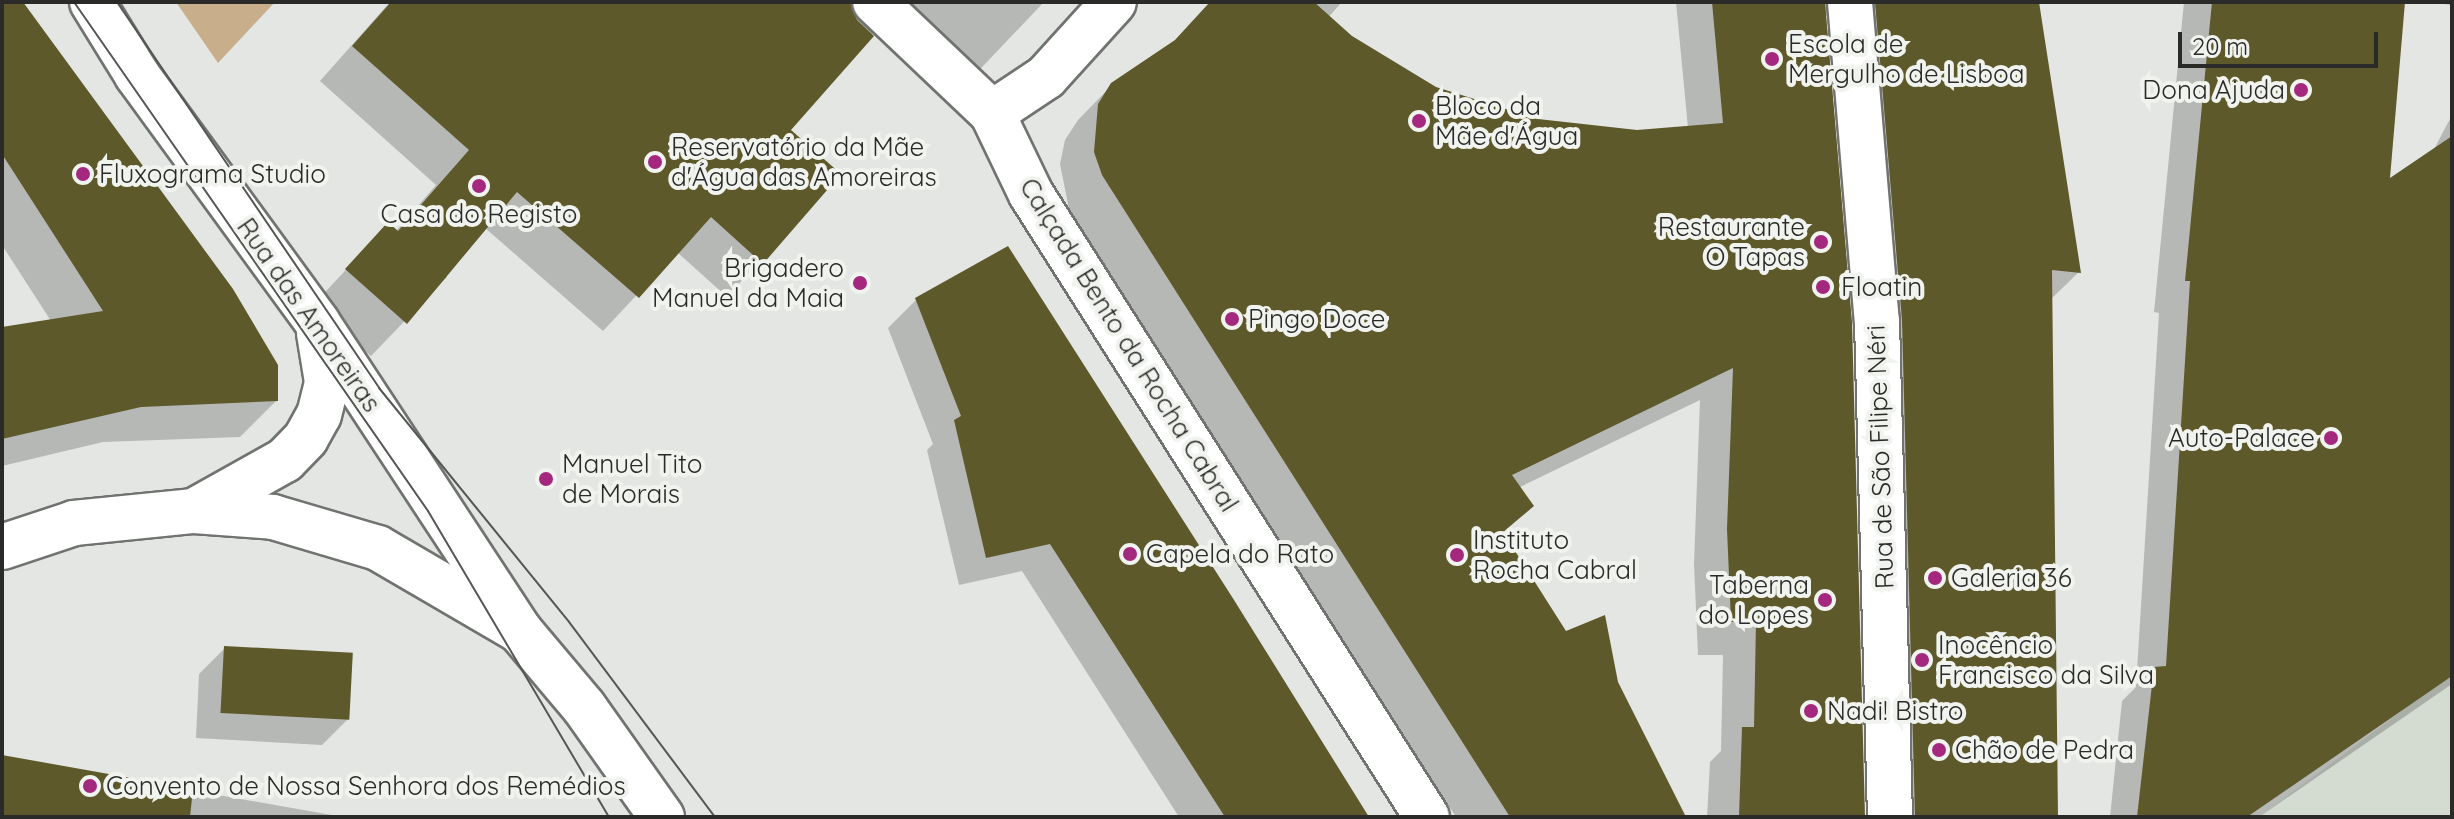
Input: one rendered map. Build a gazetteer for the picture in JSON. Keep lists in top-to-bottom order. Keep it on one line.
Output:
{"streets":{"street":["Rua das Amoreiras","Calçada Bento da Rocha Cabral","Rua de São Filipe Néri"]},"places":["Escola de Mergulho de Lisboa","Dona Ajuda","Bloco da Mãe d'Água","Reservatório da Mãe d'Água das Amoreiras","Fluxograma Studio","Casa do Registo","Restaurante O Tapas","Brigadero Manuel da Maia","Floatin","Pingo Doce","Auto-Palace","Manuel Tito de Morais","Capela do Rato","Instituto Rocha Cabral","Galeria 36","Taberna do Lopes","Inocêncio Francisco da Silva","Nadi! Bistro","Chão de Pedra","Convento de Nossa Senhora dos Remédios"],"scale_bar":"20 m"}
